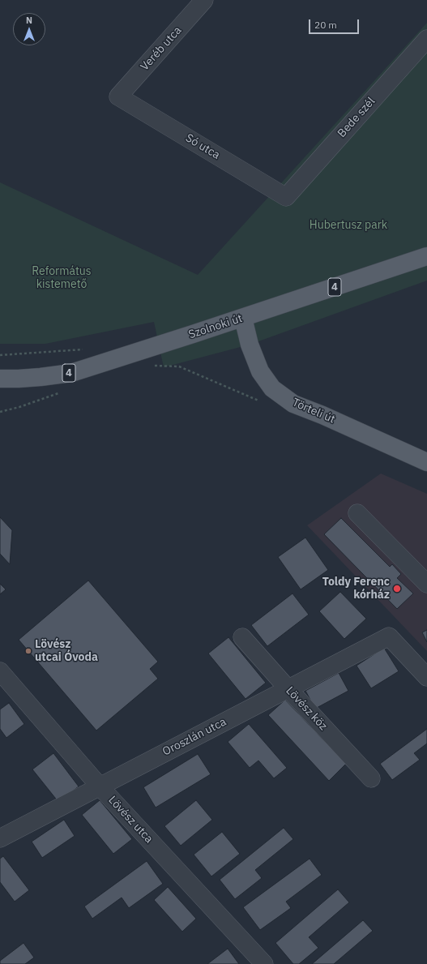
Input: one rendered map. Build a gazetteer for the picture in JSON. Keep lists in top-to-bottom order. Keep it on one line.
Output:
{"streets":{"main road":["4","Szolnoki út","Törteli út"],"street":["Veréb utca","Bede szél","Só utca","Lövész köz","Oroszlán utca","Lövész utca"]},"crossings":[["Veréb utca","Só utca"],["Bede szél","Só utca"],["Szolnoki út","Törteli út"],["Lövész köz","Oroszlán utca"],["Oroszlán utca","Lövész utca"]],"parks":["Hubertusz park","Református kistemető"],"places":["Toldy Ferenc kórház","Lövész utcai Óvoda"],"scale_bar":"20 m","north":"top"}
